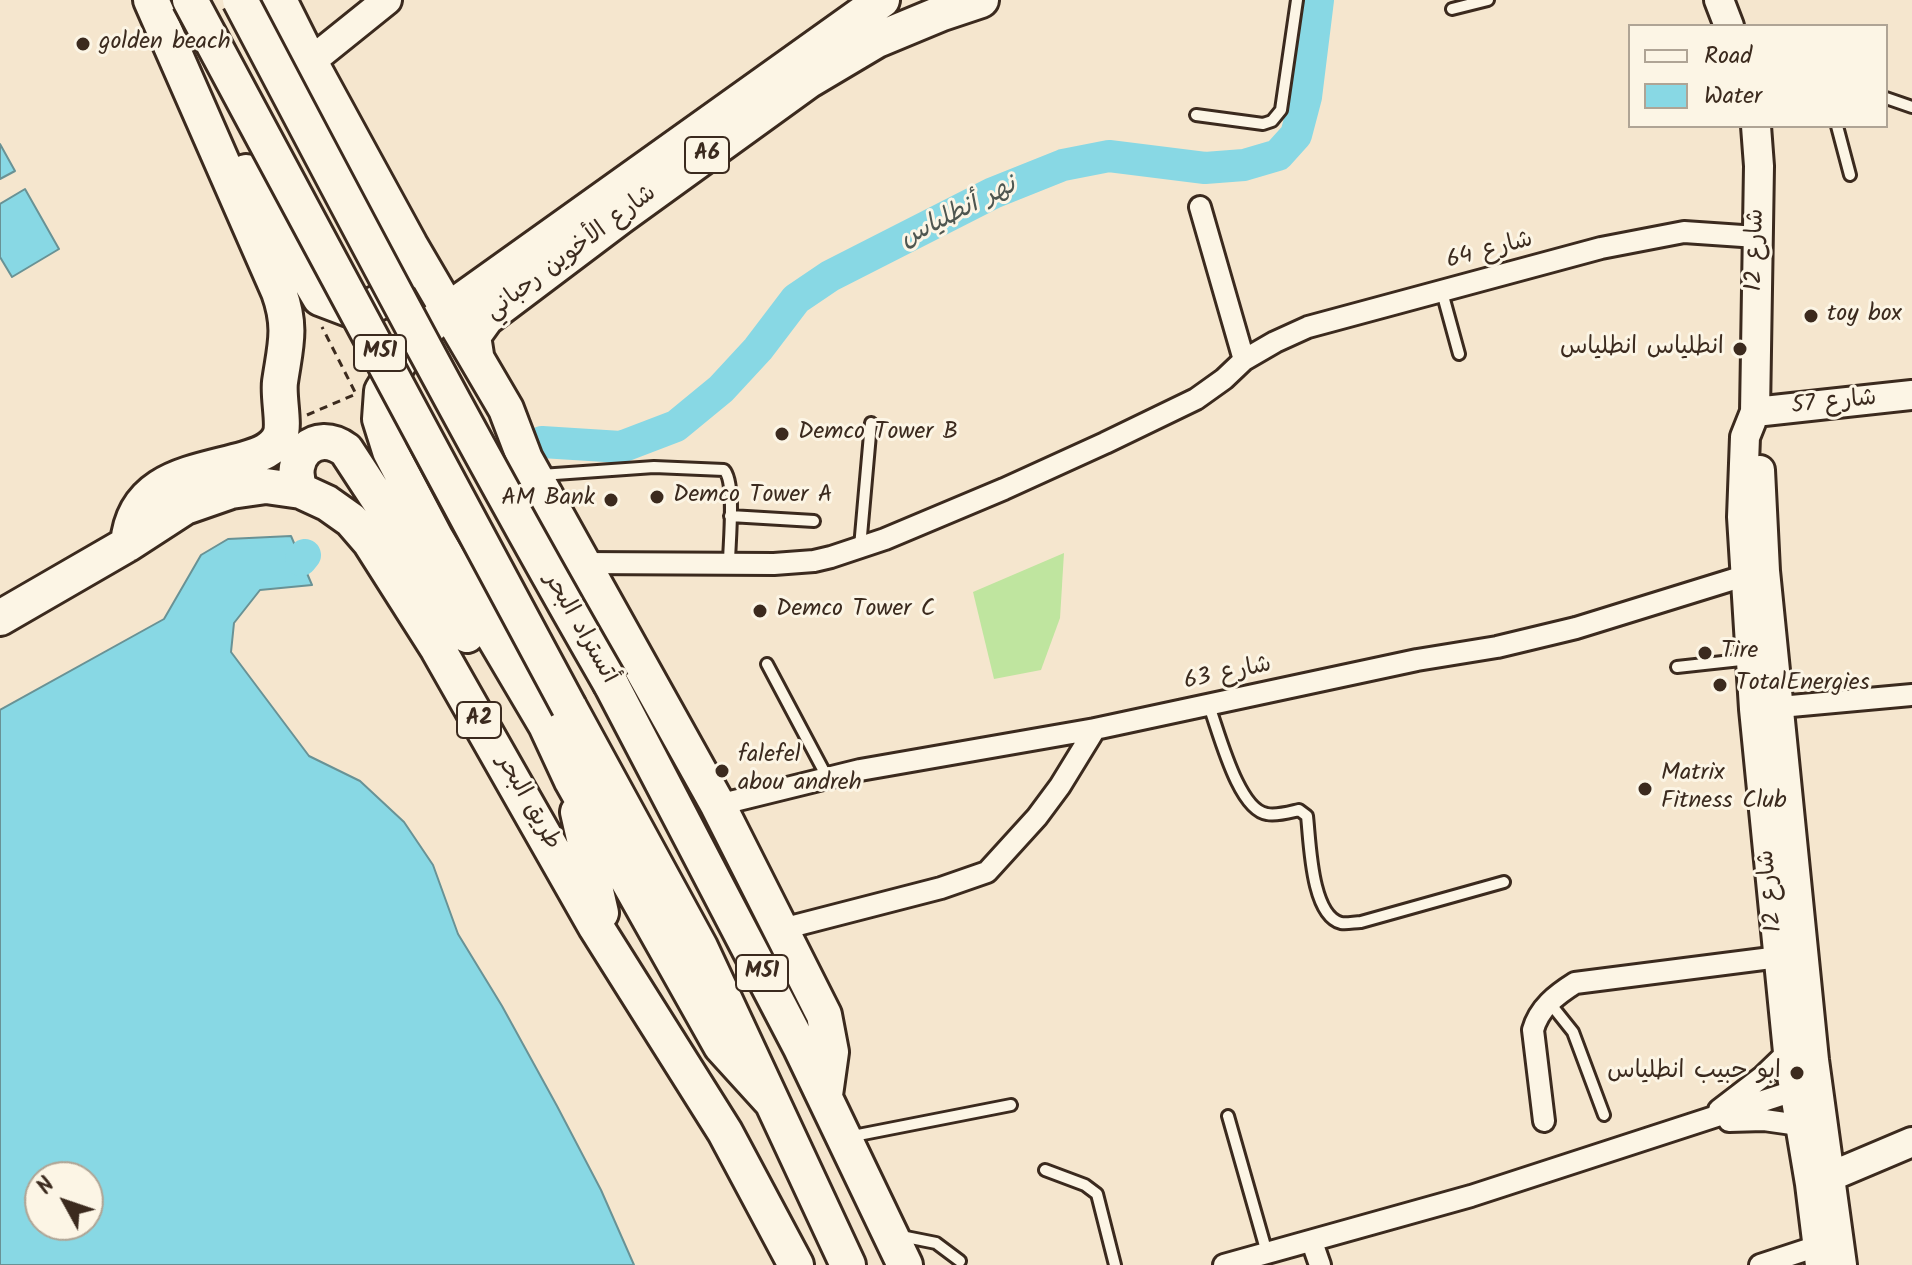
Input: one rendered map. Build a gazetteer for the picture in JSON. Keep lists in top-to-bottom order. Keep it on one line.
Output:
{"streets":{"highway":["A6","شارع الأخوين رحباني","M51","أتستراد البحر","A2","طريق البحر"],"street":["شارع 12","شارع 64","شارع 57","شارع 63"]},"crossings":[["شارع 12","شارع 64"],["شارع 12","شارع 57"],["شارع 12","شارع 63"]],"water":["نهر أنطلياس"],"places":["golden beach","toy box","انطلياس انطلياس","Demco Tower B","Demco Tower A","AM Bank","Demco Tower C","Tire","TotalEnergies","falefel abou andreh","Matrix Fitness Club","ابو حبيب انطلياس"],"legend":["Road","Water"],"north":"top left"}
